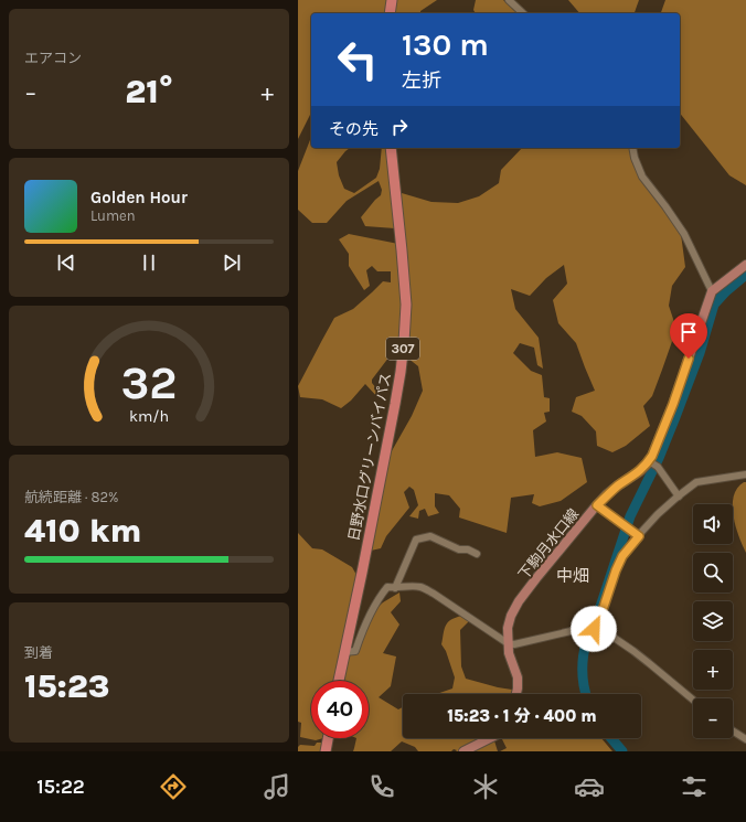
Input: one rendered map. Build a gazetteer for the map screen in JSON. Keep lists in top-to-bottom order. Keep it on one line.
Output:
{"streets":{"highway":["307","日野水口グリーンバイパス"],"main road":["下駒月水口線"]},"districts":["中畑"],"page":{"tile":["エアコン",["航続距離 · 82%","410 km"],["到着","15:23"]],"turn":["130 m","左折"],"heat":["−","21°","+"],"then":"その先","song":["Golden Hour","Lumen"],"map_buttons":["+","−"],"limit":"40","trip":"15:23 · 1 分 · 400 m","tabs":"15:22","gauge":["32","km/h"]}}
